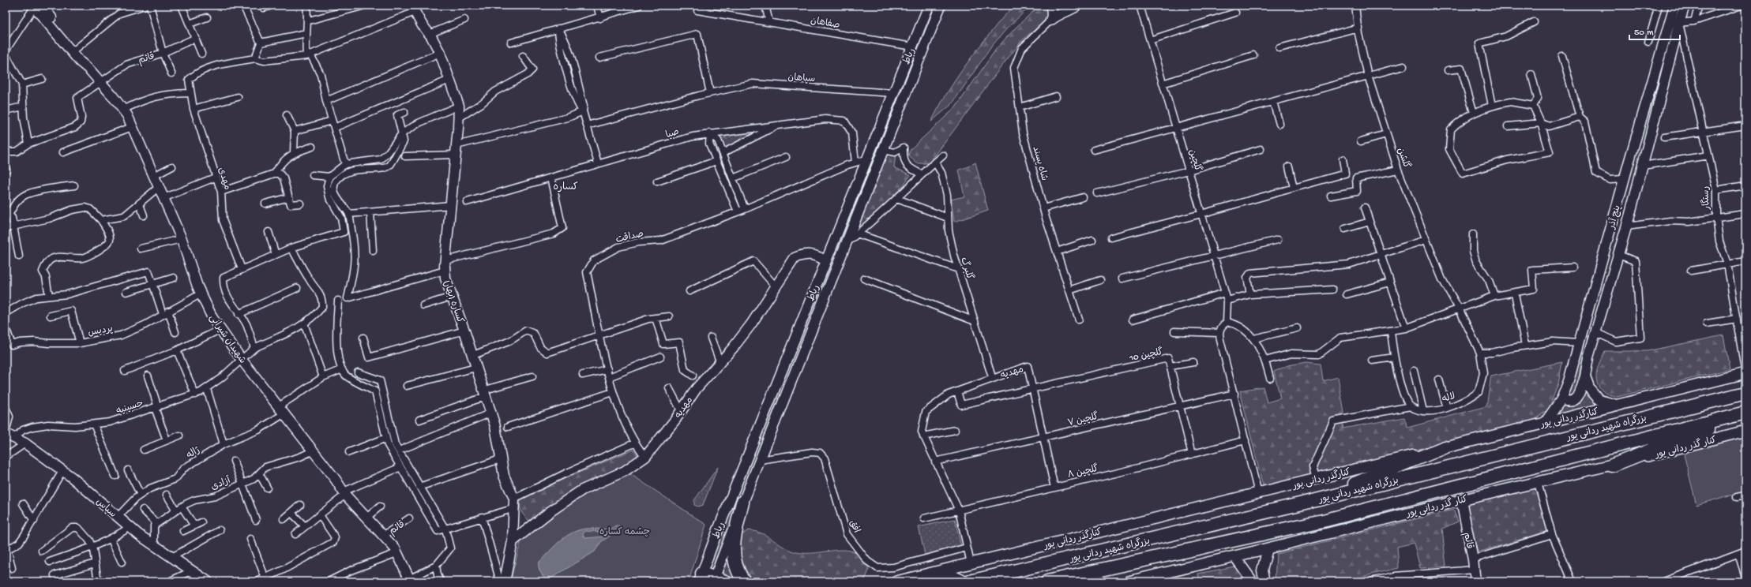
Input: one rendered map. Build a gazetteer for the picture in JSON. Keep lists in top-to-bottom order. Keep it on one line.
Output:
{"streets":{"highway":["بزرگراه شهید ردانی پور"],"main road":["کنارگذر ردانی پور","کنار گذر ردانی پور"],"street":["صفاهان","رباط","قائم","سپاهان","صبا","گلشن","گلچین","شاه پسند","مهدی","رستگار","پنج آذر","صداقت","گلبرگ","کساره (بهار)","پردیس","شهیدان شیرانی","گلچین 10","مهدیه","لاله","حسینیه","گلچین ۷","ژاله","گلچین ۸","آزادی","سپاس","افق"]},"crossings":[["صفاهان","رباط"],["رباط","سپاهان"],["رباط","صداقت"],["رباط","مهدیه"],["رباط","افق"],["قائم","شهیدان شیرانی"],["قائم","کنار گذر ردانی پور"],["صبا","صداقت"],["گلشن","لاله"],["رستگار","پنج آذر"],["رستگار","کنارگذر ردانی پور"],["پنج آذر","کنارگذر ردانی پور"],["صداقت","مهدیه"],["گلبرگ","مهدیه"],["کساره (بهار)","مهدیه"],["پردیس","شهیدان شیرانی"],["شهیدان شیرانی","حسینیه"],["شهیدان شیرانی","ژاله"],["شهیدان شیرانی","آزادی"],["گلچین 10","مهدیه"],["گلچین 10","گلچین ۷"],["گلچین 10","گلچین ۸"],["مهدیه","کنارگذر ردانی پور"],["مهدیه","گلچین ۷"],["مهدیه","گلچین ۸"],["مهدیه","افق"],["حسینیه","سپاس"],["ژاله","سپاس"]],"districts":["کساره"],"parks":["چشمه کساره"],"scale_bar":"50 m"}
